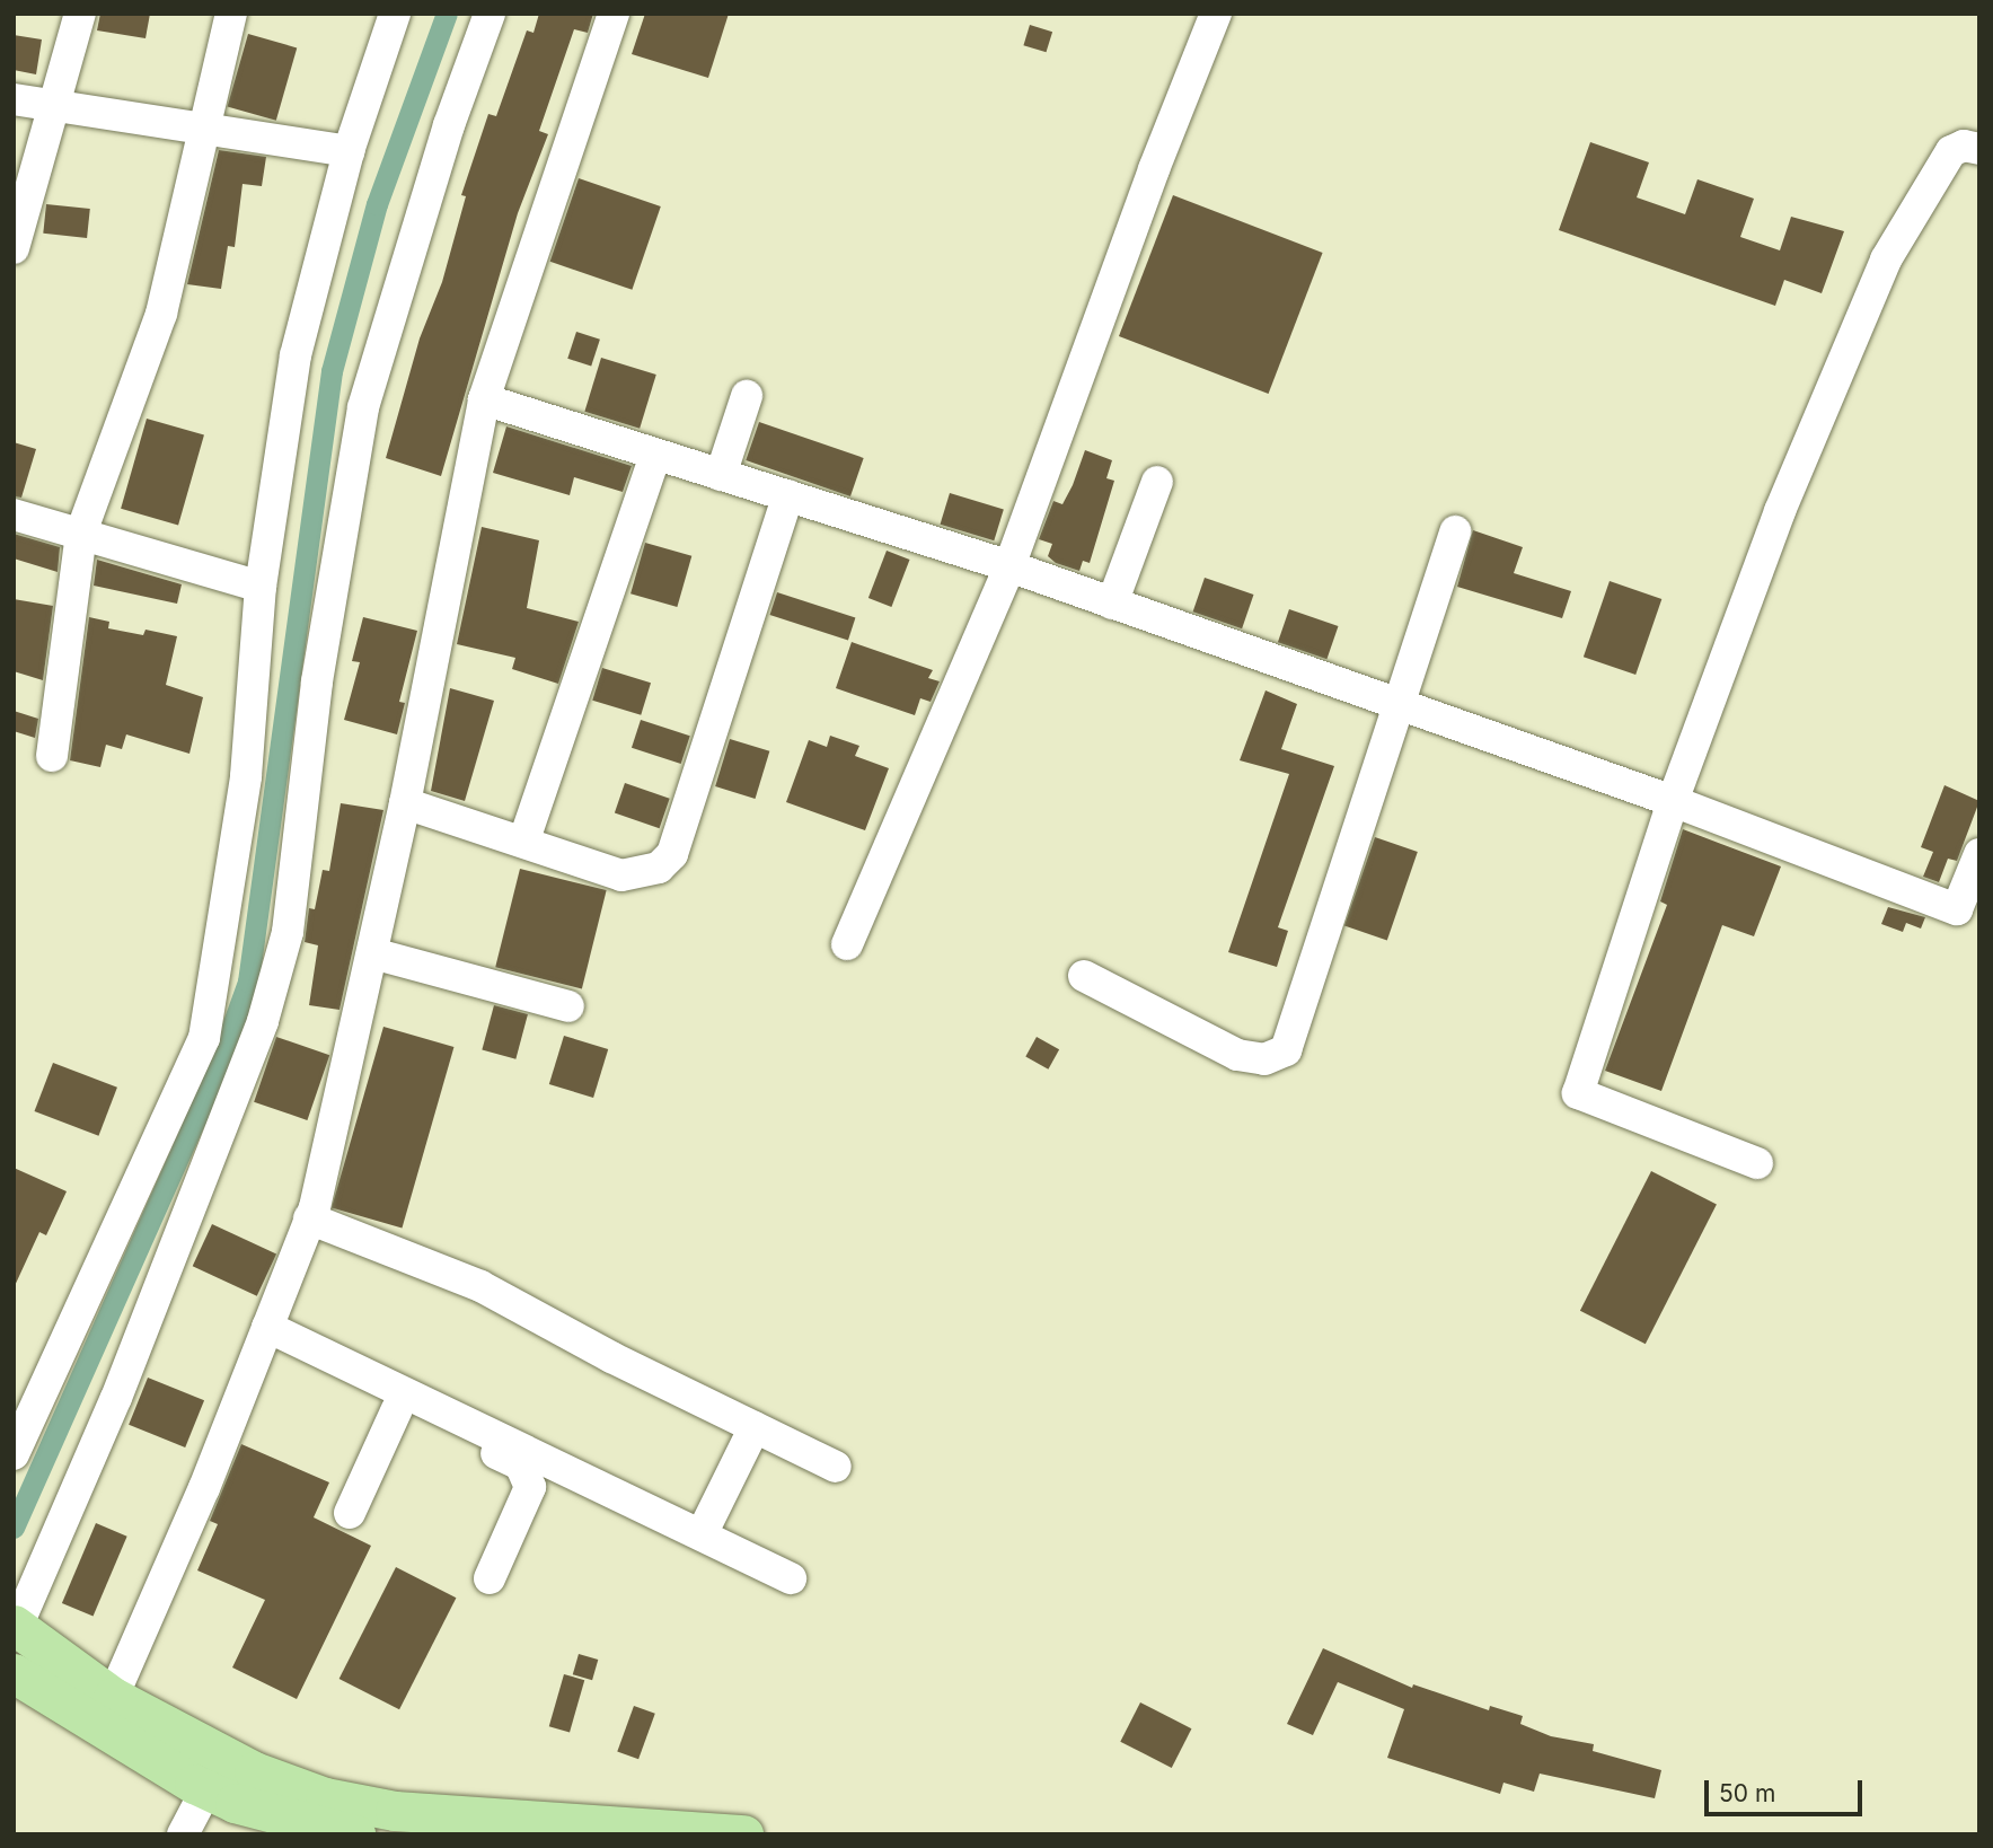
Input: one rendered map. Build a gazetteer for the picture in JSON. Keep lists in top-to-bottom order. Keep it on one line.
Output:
{"scale_bar":"50 m"}
